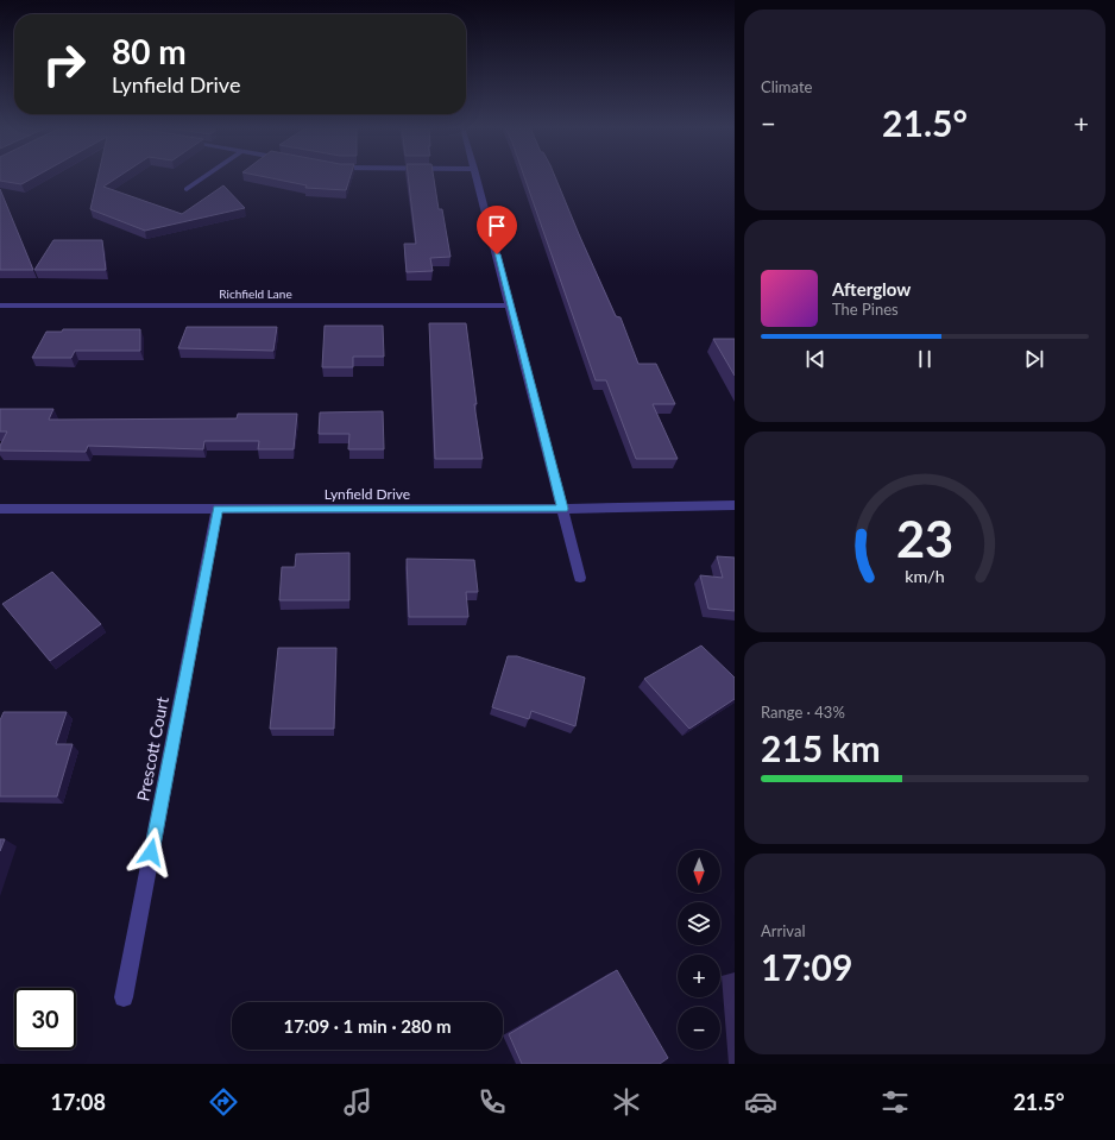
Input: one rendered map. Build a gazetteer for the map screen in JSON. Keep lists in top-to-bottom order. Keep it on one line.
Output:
{"streets":{"street":["Richfield Lane","Lynfield Drive","Prescott Court"]},"crossings":[["Lynfield Drive","Prescott Court"]],"north":"bottom","page":{"tile":["Climate",["Range · 43%","215 km"],["Arrival","17:09"]],"turn":["80 m","Lynfield Drive"],"heat":["−","21.5°","+"],"song":["Afterglow","The Pines"],"map_buttons":["+","−"],"limit":"30","trip":"17:09 · 1 min · 280 m","tabs":["17:08","21.5°"],"gauge":["23","km/h"]}}
